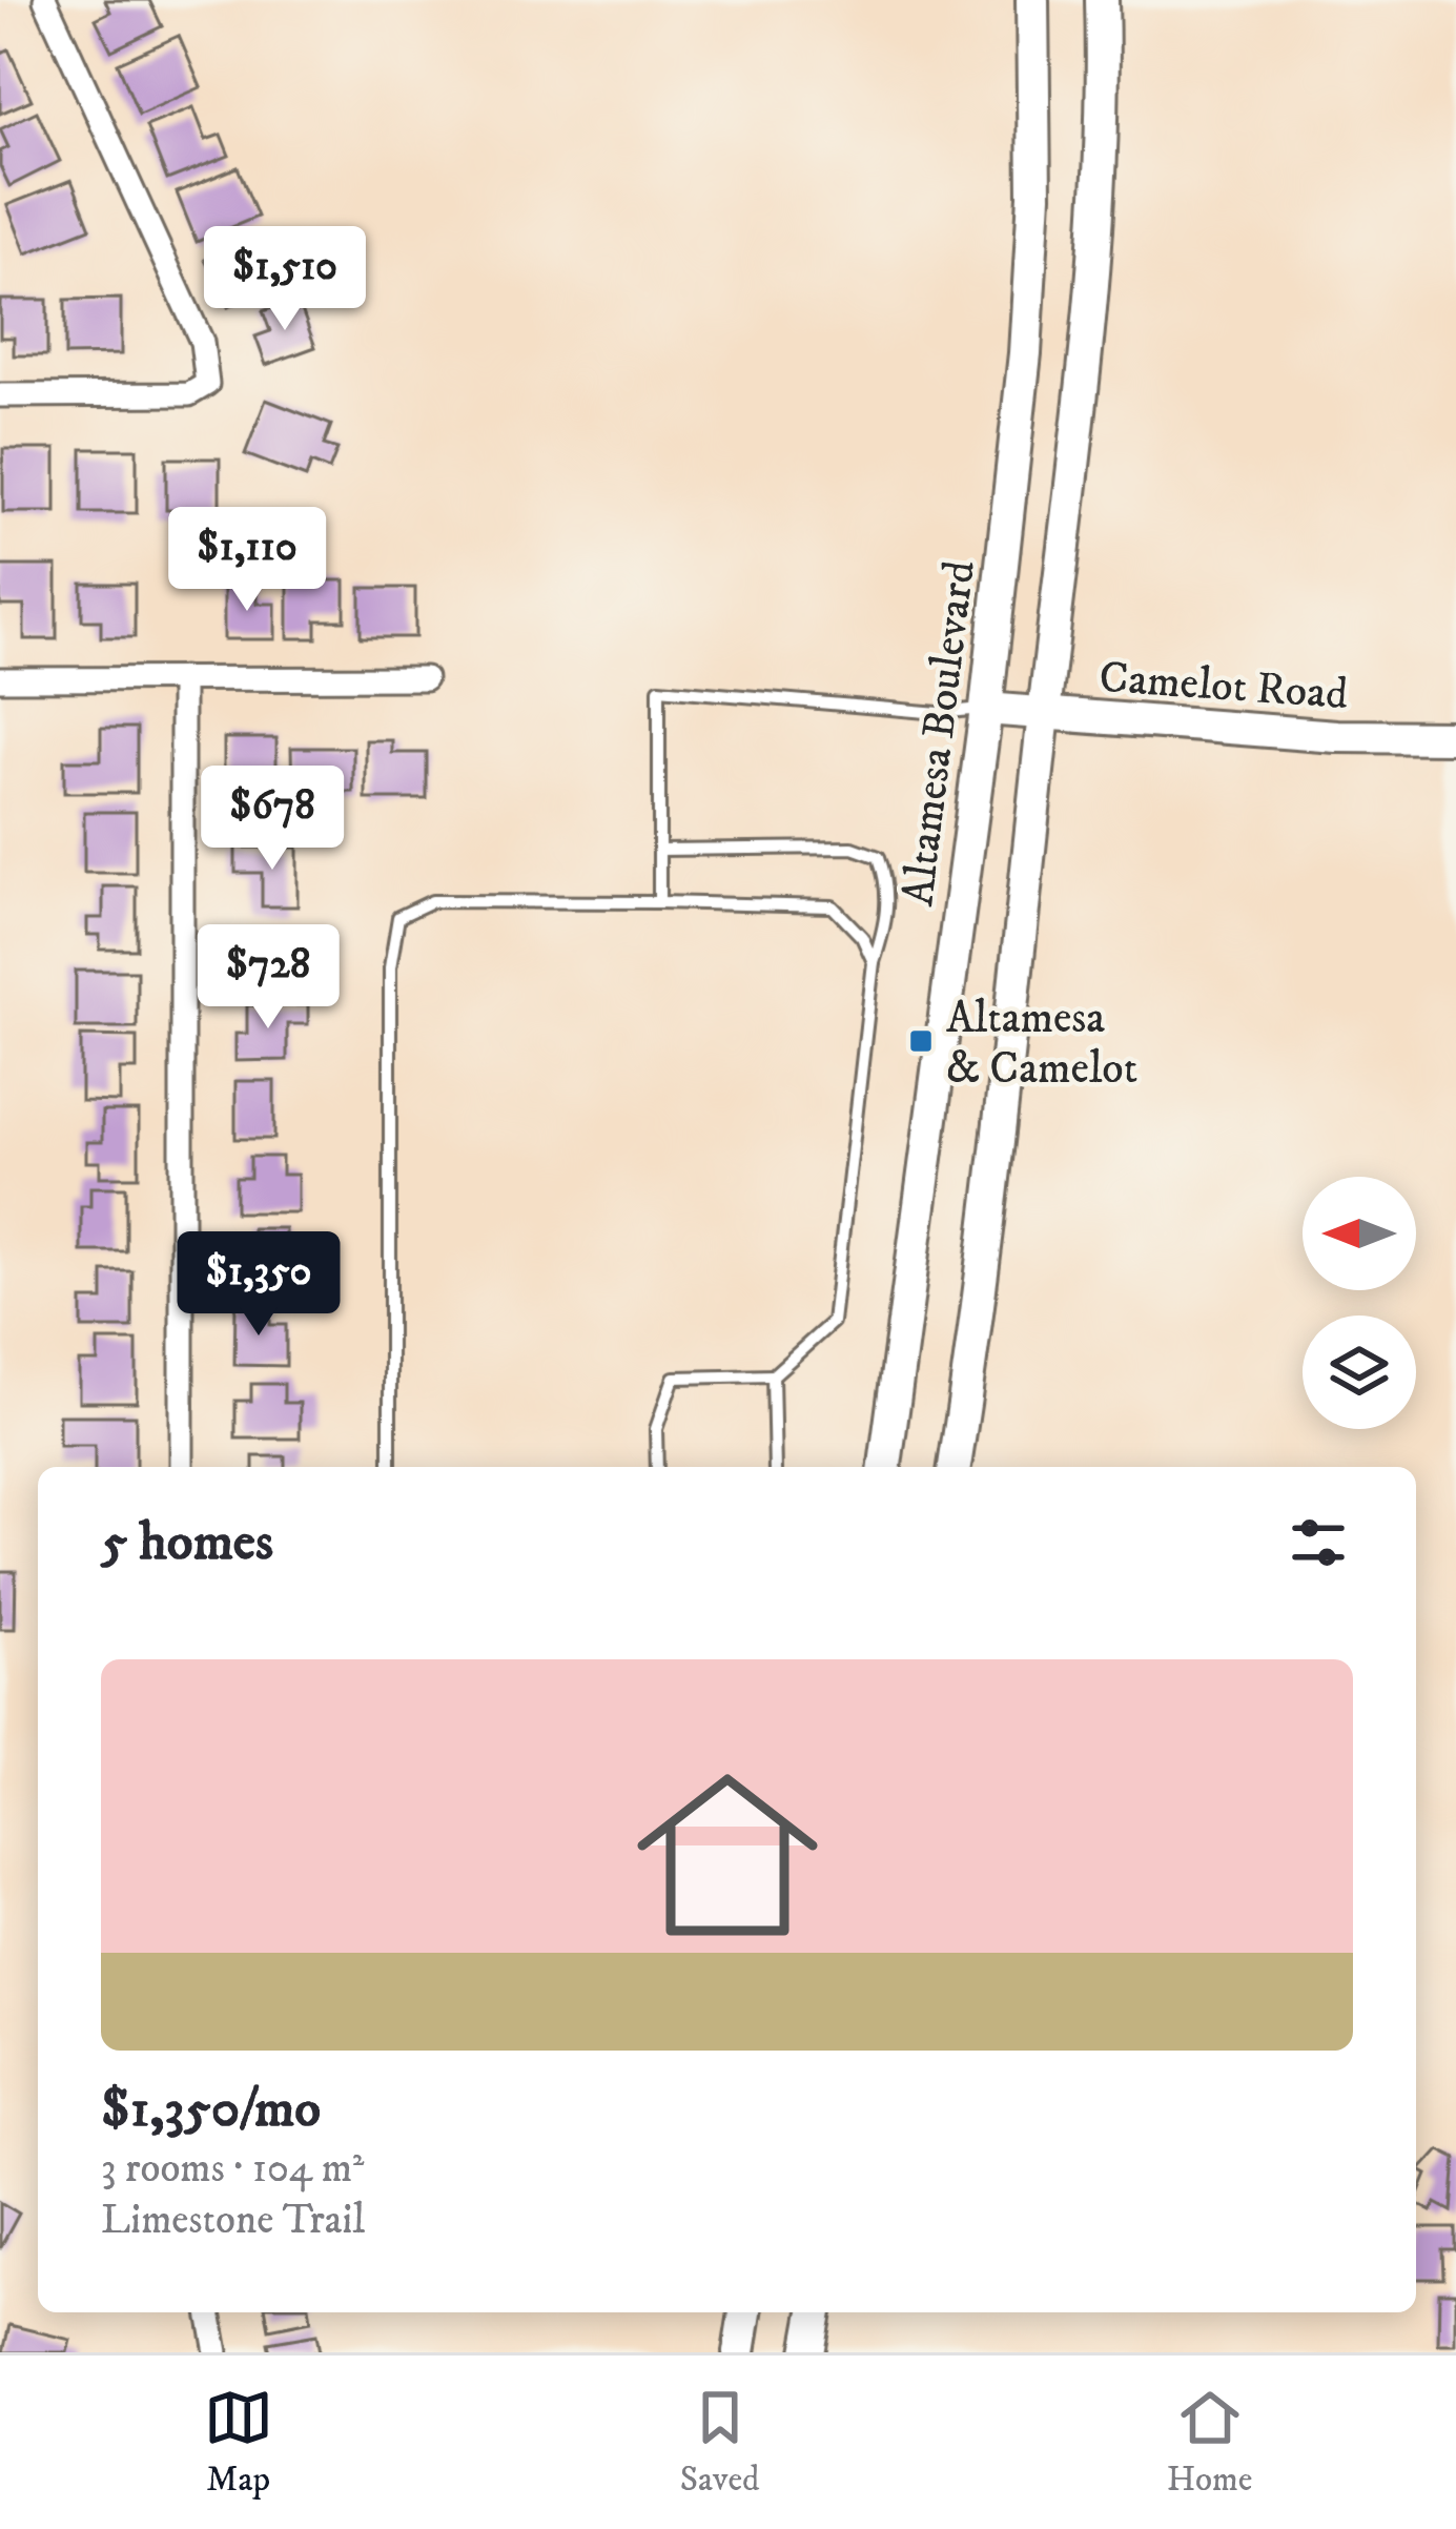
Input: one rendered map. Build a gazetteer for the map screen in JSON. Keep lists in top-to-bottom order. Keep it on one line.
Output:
{"streets":{"main road":["Camelot Road","Altamesa Boulevard"]},"crossings":[["Camelot Road","Altamesa Boulevard"]],"places":{"transit":["Altamesa & Camelot"]},"north":"left","page":{"price":["$1,510","$1,110","$678","$728","$1,350"],"heading":"5 homes","list":[{"name":"$1,350/mo","note":"3 rooms · 104 m² · Limestone Trail"}],"tabs":["Map","Saved","Home"]}}
